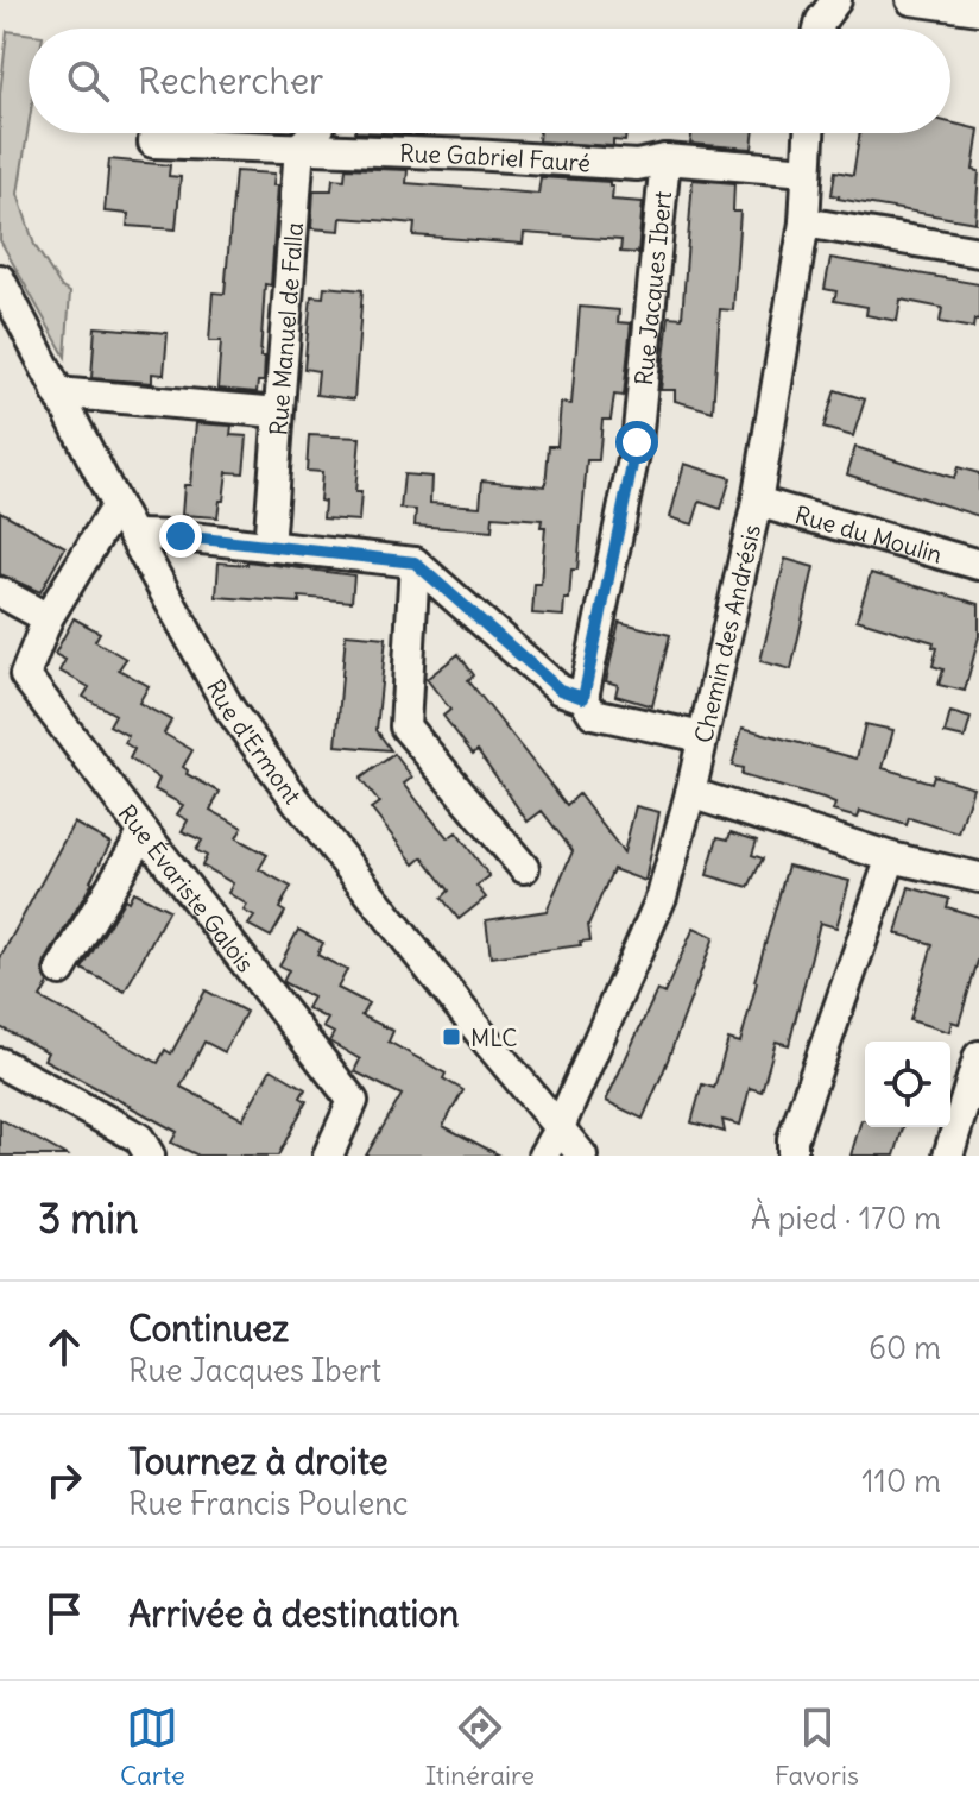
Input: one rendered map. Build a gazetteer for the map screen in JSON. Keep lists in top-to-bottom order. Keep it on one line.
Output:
{"streets":{"street":["Rue Gabriel Fauré","Rue Jacques Ibert","Rue Manuel de Falla","Rue du Moulin","Chemin des Andrésis","Rue d'Ermont","Rue Évariste Galois"]},"crossings":[["Rue Gabriel Fauré","Rue Jacques Ibert"],["Rue Gabriel Fauré","Rue Manuel de Falla"],["Rue Gabriel Fauré","Chemin des Andrésis"],["Rue du Moulin","Chemin des Andrésis"],["Chemin des Andrésis","Rue d'Ermont"],["Rue d'Ermont","Rue Évariste Galois"]],"places":{"transit":["MLC"]},"page":{"search":"Rechercher","heading":["3 min","À pied · 170 m"],"list":[["Continuez","Rue Jacques Ibert","60 m"],["Tournez à droite","Rue Francis Poulenc","110 m"],"Arrivée à destination"],"nav":["Carte","Itinéraire","Favoris"]}}
